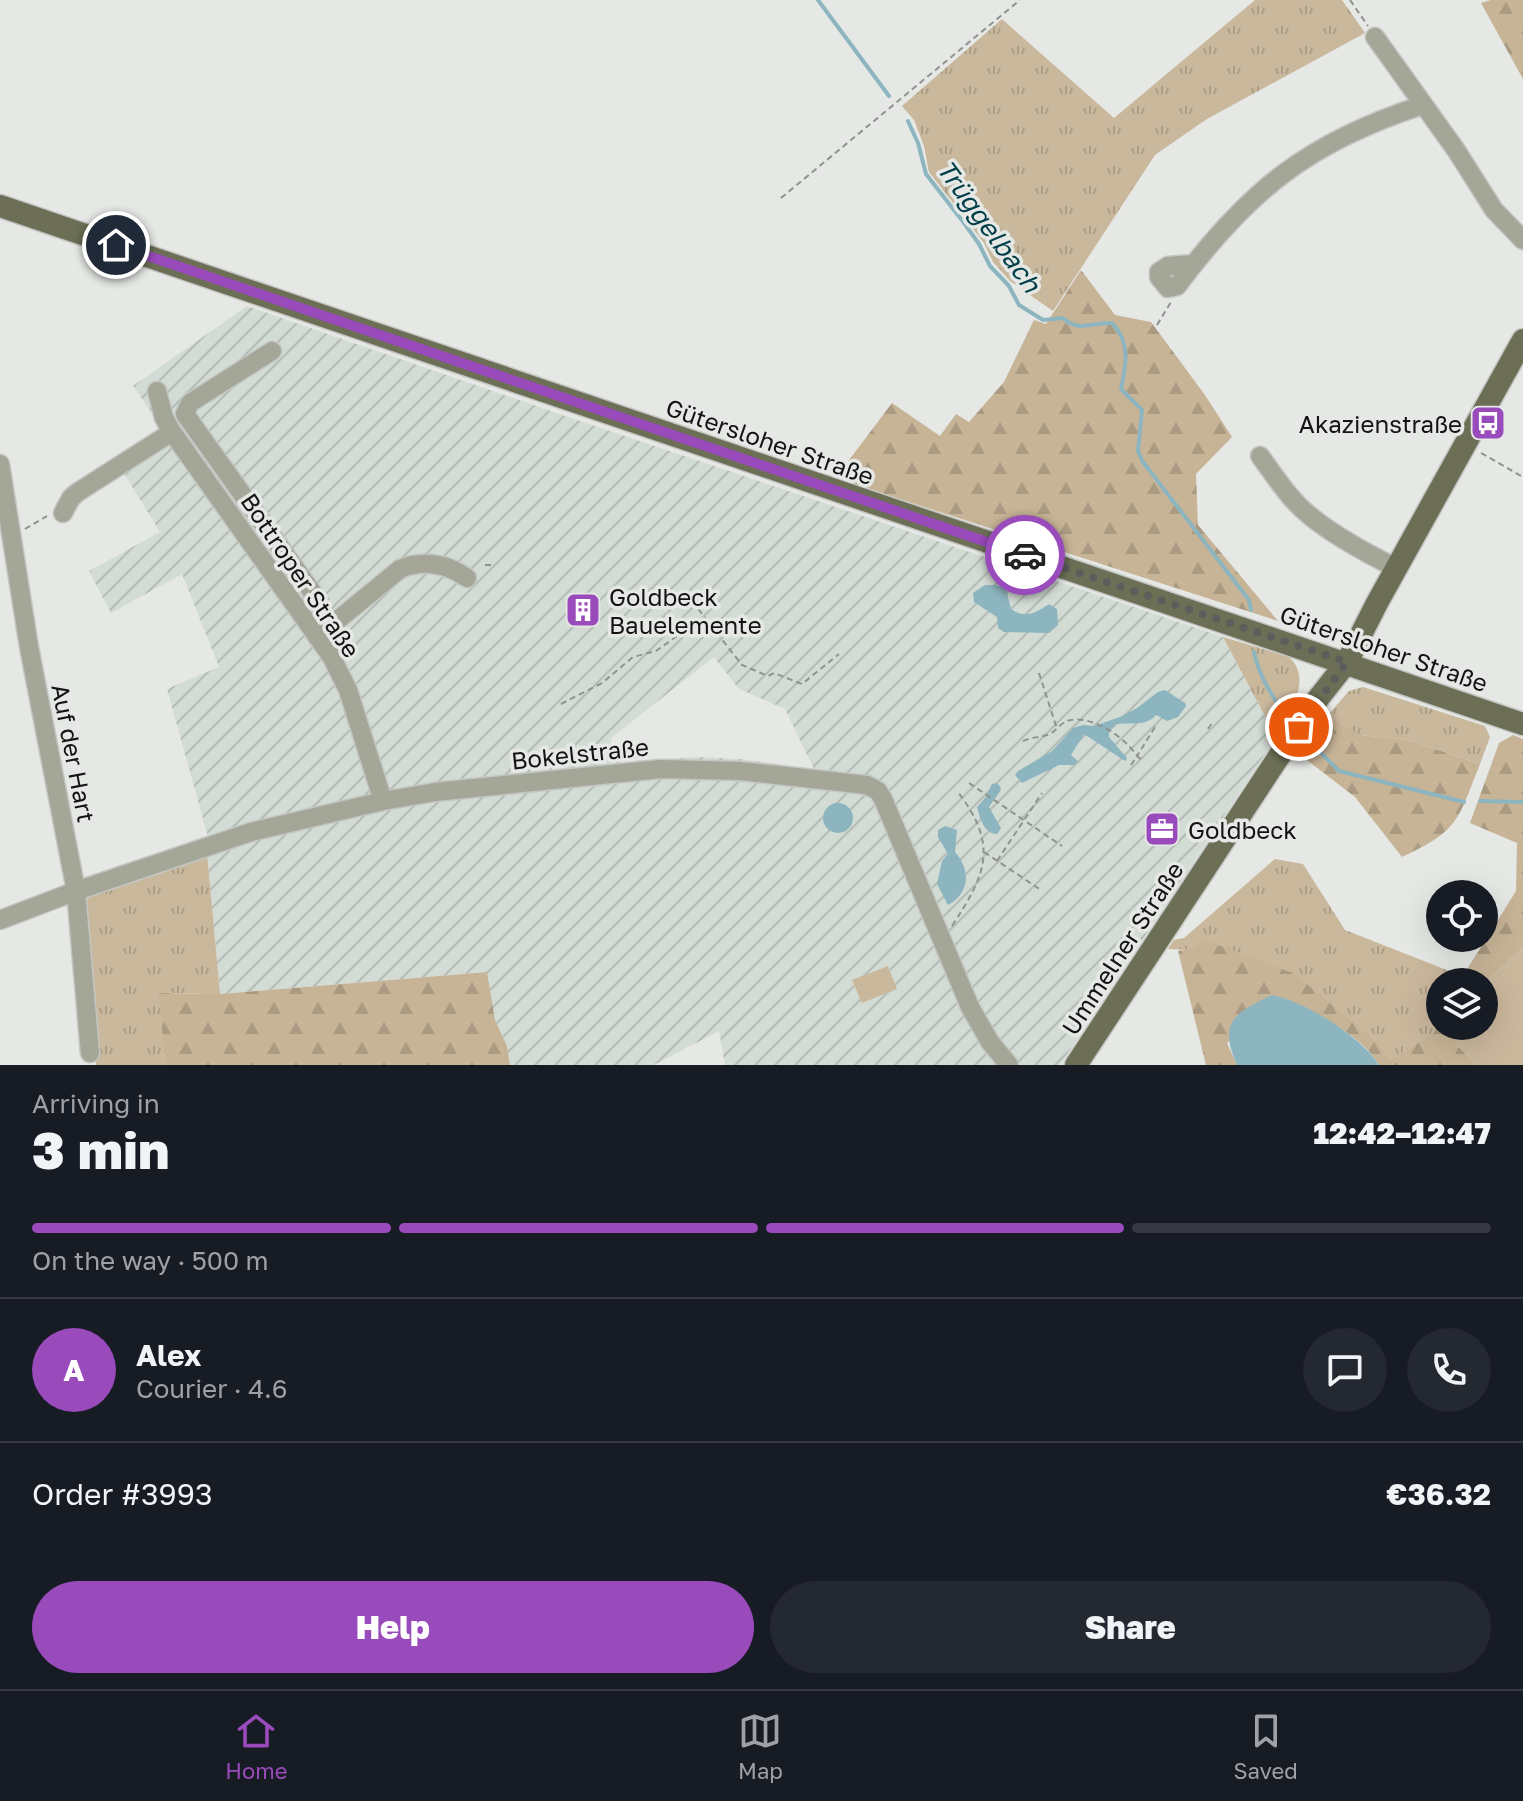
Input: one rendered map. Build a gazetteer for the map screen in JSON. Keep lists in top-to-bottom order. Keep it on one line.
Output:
{"streets":{"main road":["Gütersloher Straße","Ummelner Straße"],"street":["Bottroper Straße","Auf der Hart","Bokelstraße"]},"crossings":[["Gütersloher Straße","Ummelner Straße"],["Bottroper Straße","Bokelstraße"],["Auf der Hart","Bokelstraße"]],"water":["Trüggelbach"],"places":{"bus stop":["Akazienstraße"],"building":["Goldbeck Bauelemente"],"office":["Goldbeck"]},"page":{"heading":["3 min","Arriving in","12:42–12:47"],"panel":["Alex","Courier · 4.6","Order #3993","€36.32"],"bar":"On the way · 500 m","round":"A","buttons":["Help","Share"],"tabs":["Home","Map","Saved"]}}
